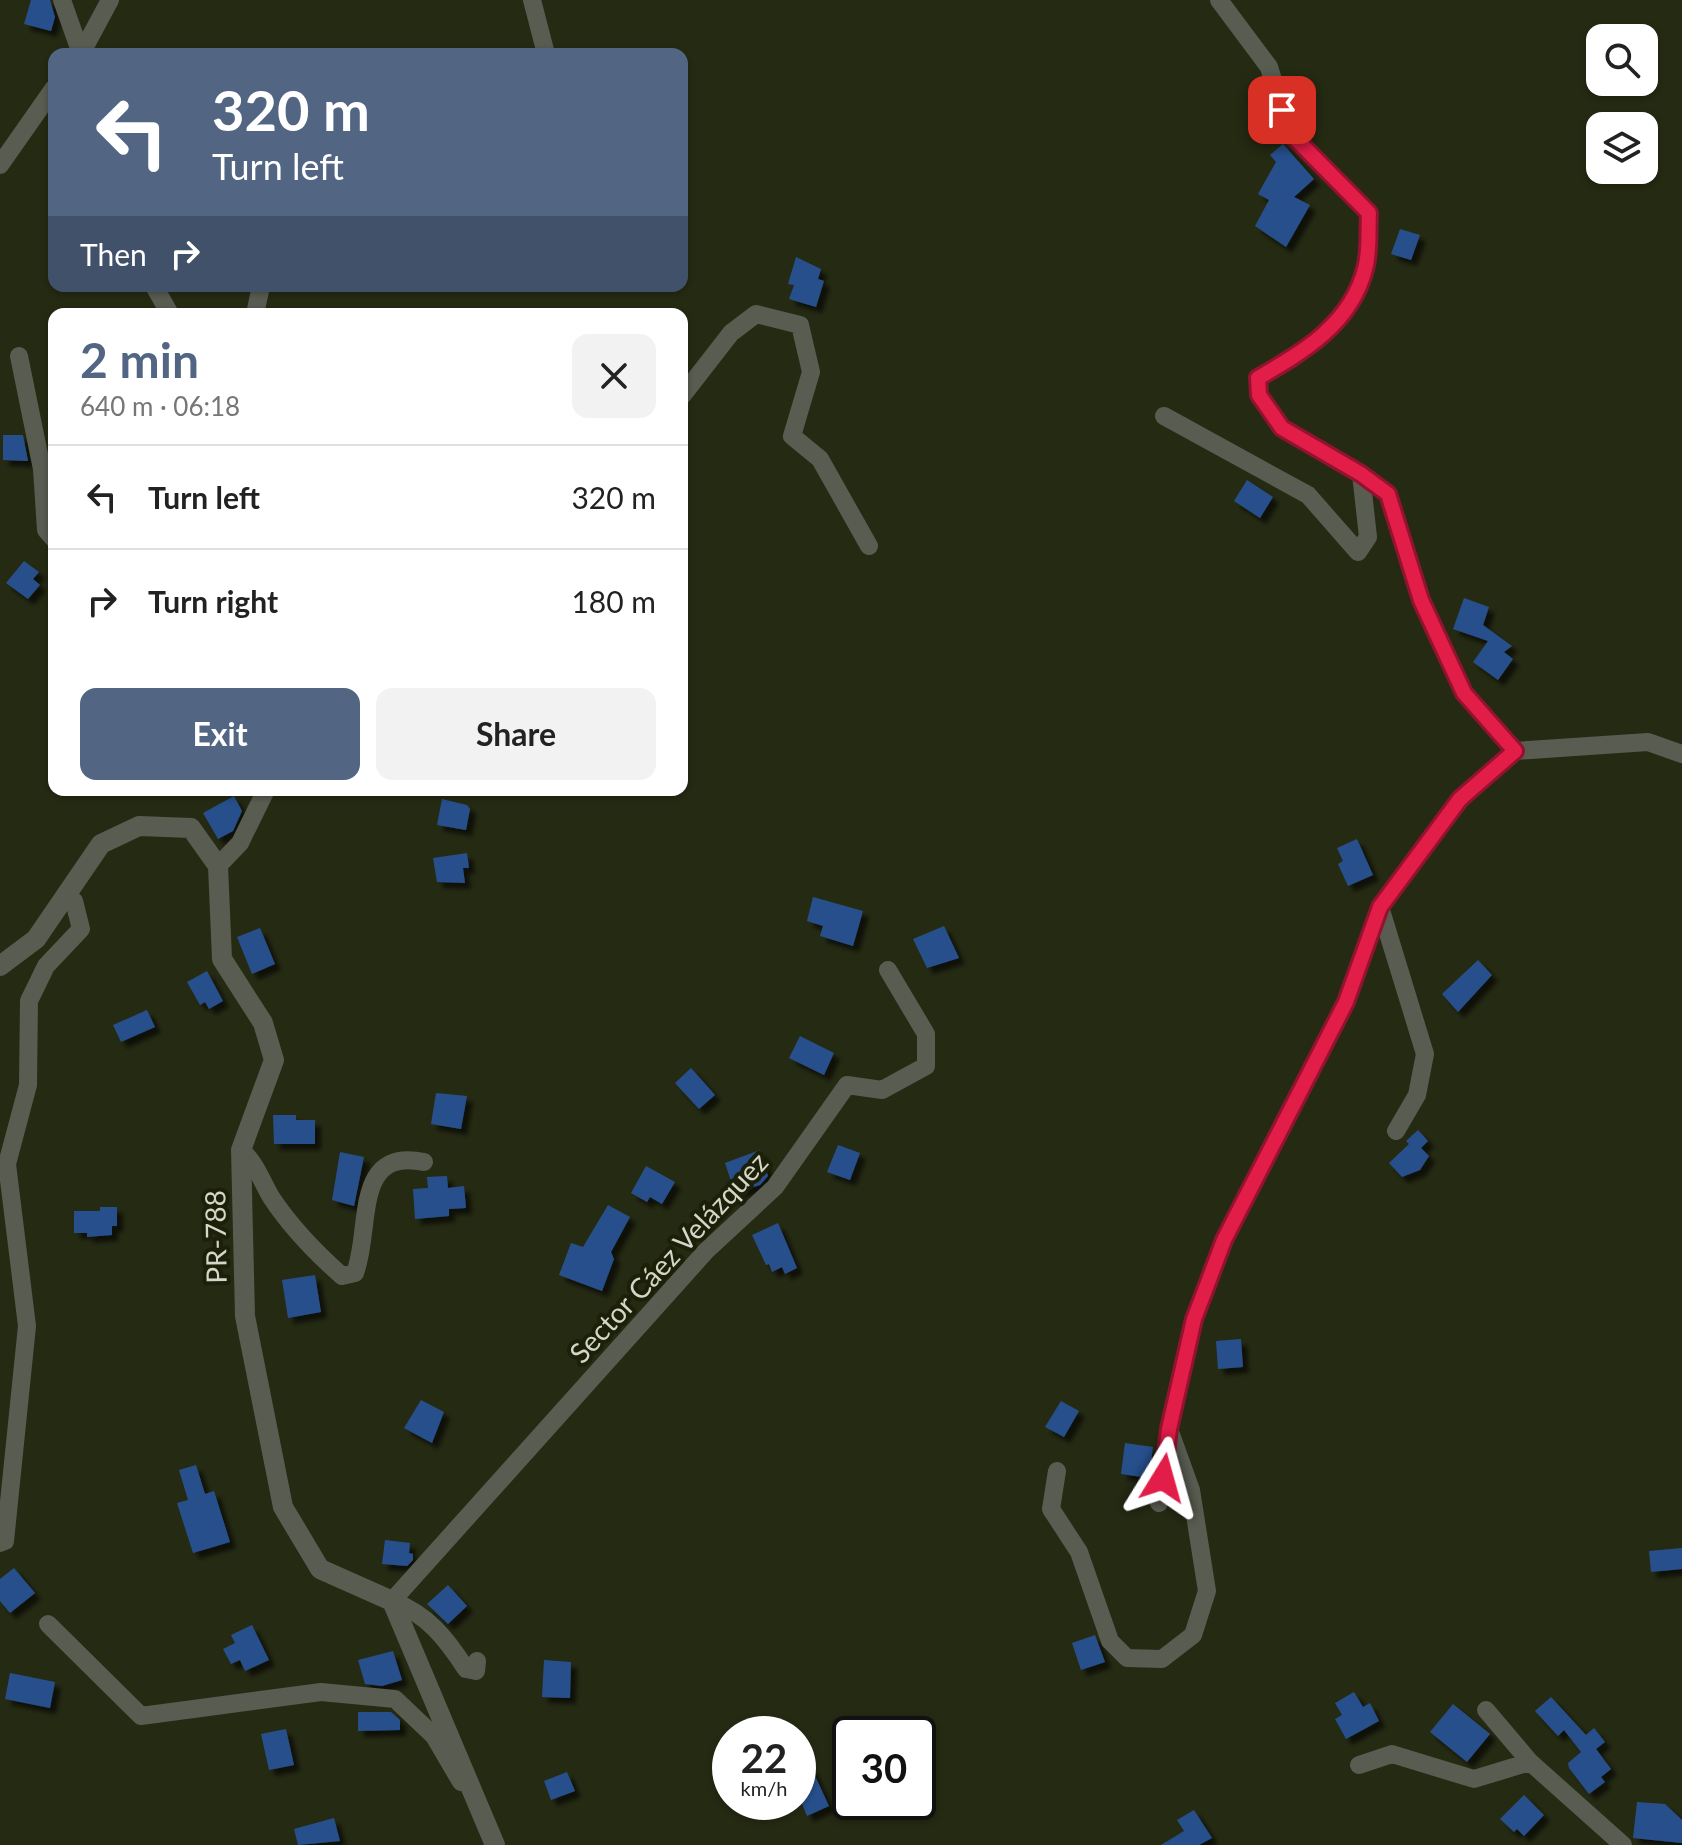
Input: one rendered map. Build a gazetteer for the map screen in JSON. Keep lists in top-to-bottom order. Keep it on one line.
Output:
{"streets":{"street":["PR-788","Sector Cáez Velázquez"]},"crossings":[["PR-788","Sector Cáez Velázquez"]],"page":{"turn":["320 m","Turn left"],"then":"Then","heading":["2 min","640 m · 06:18"],"list":[{"name":"Turn left","value":"320 m"},{"name":"Turn right","value":"180 m"}],"buttons":["Exit","Share"],"speed":"22 km/h","limit":"30"}}
